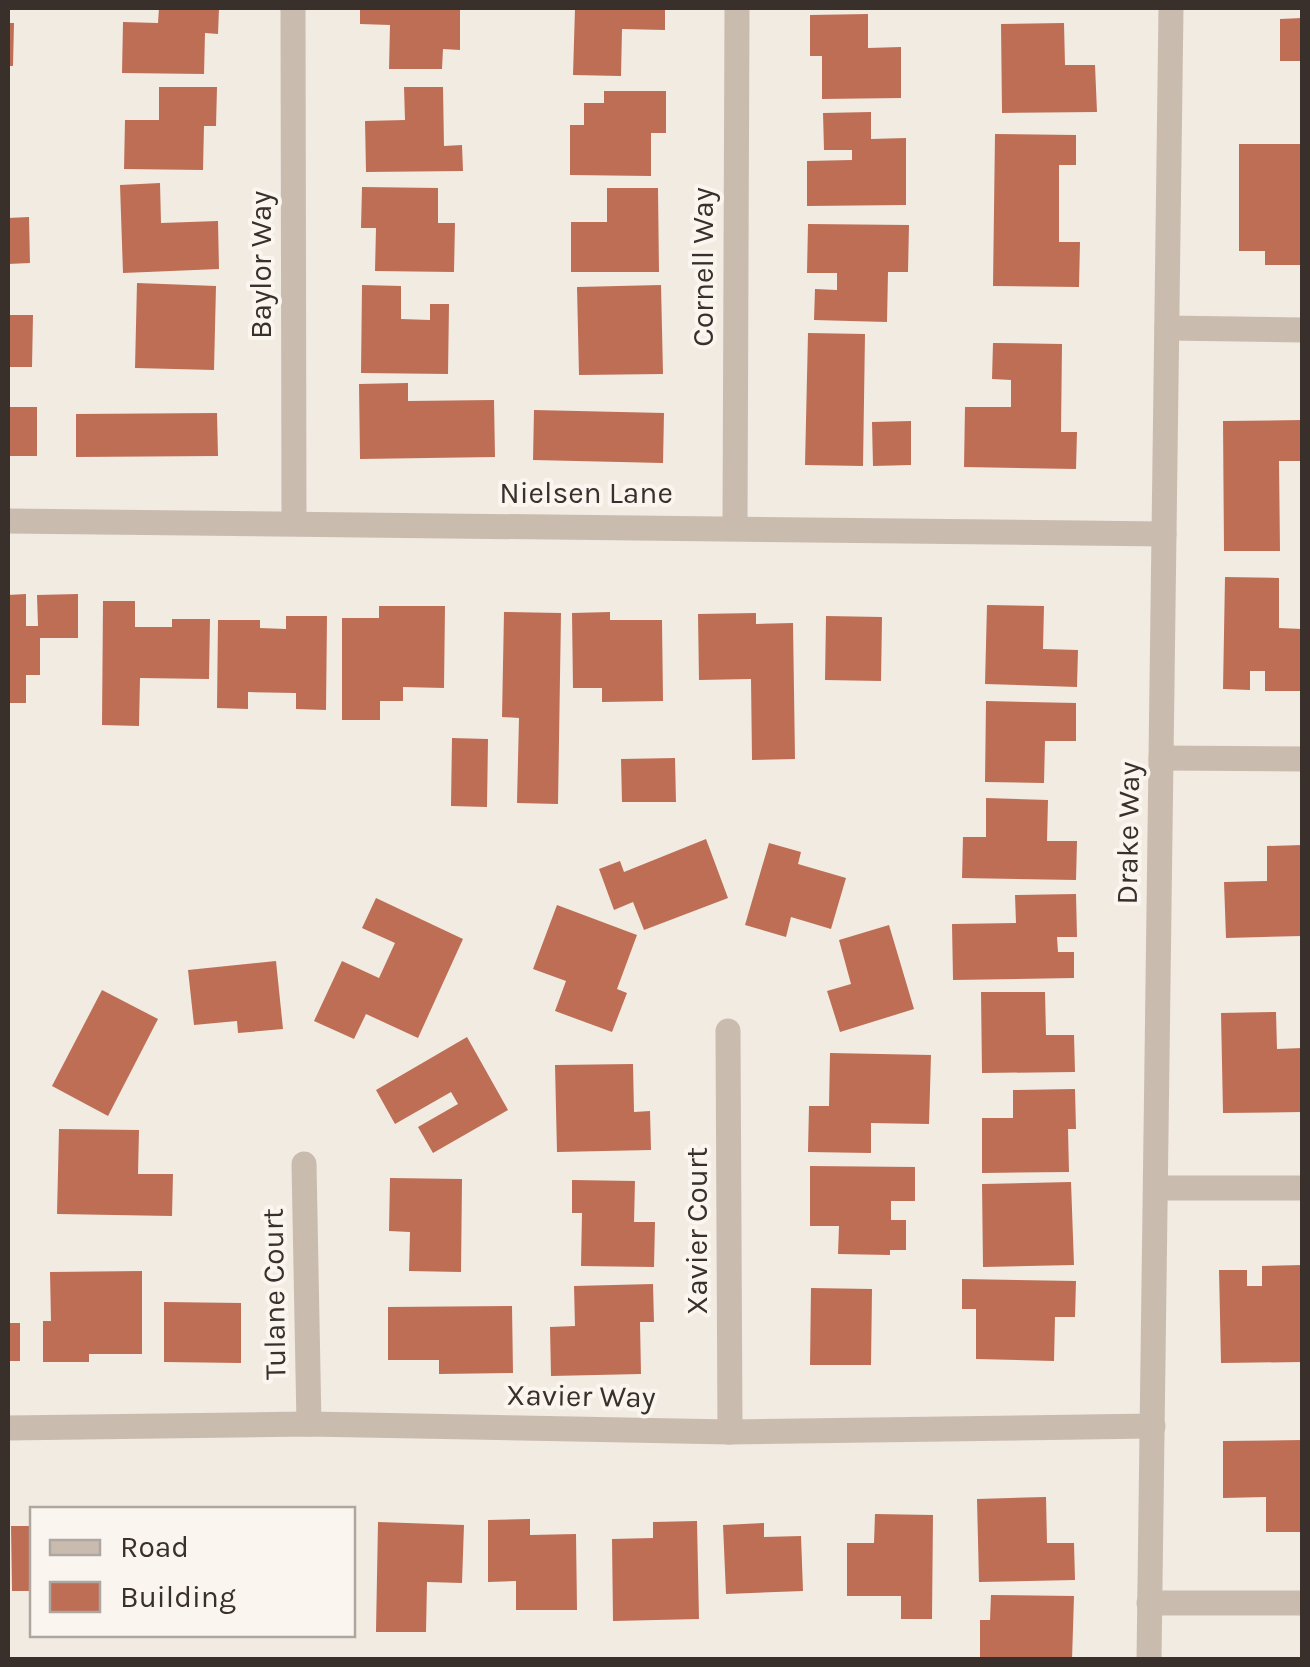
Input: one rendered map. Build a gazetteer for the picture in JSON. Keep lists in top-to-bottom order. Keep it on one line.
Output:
{"streets":{"street":["Baylor Way","Cornell Way","Nielsen Lane","Drake Way","Xavier Court","Tulane Court","Xavier Way"]},"crossings":[["Baylor Way","Nielsen Lane"],["Cornell Way","Nielsen Lane"],["Nielsen Lane","Drake Way"],["Drake Way","Xavier Way"],["Xavier Court","Xavier Way"],["Tulane Court","Xavier Way"]],"legend":["Road","Building"]}
